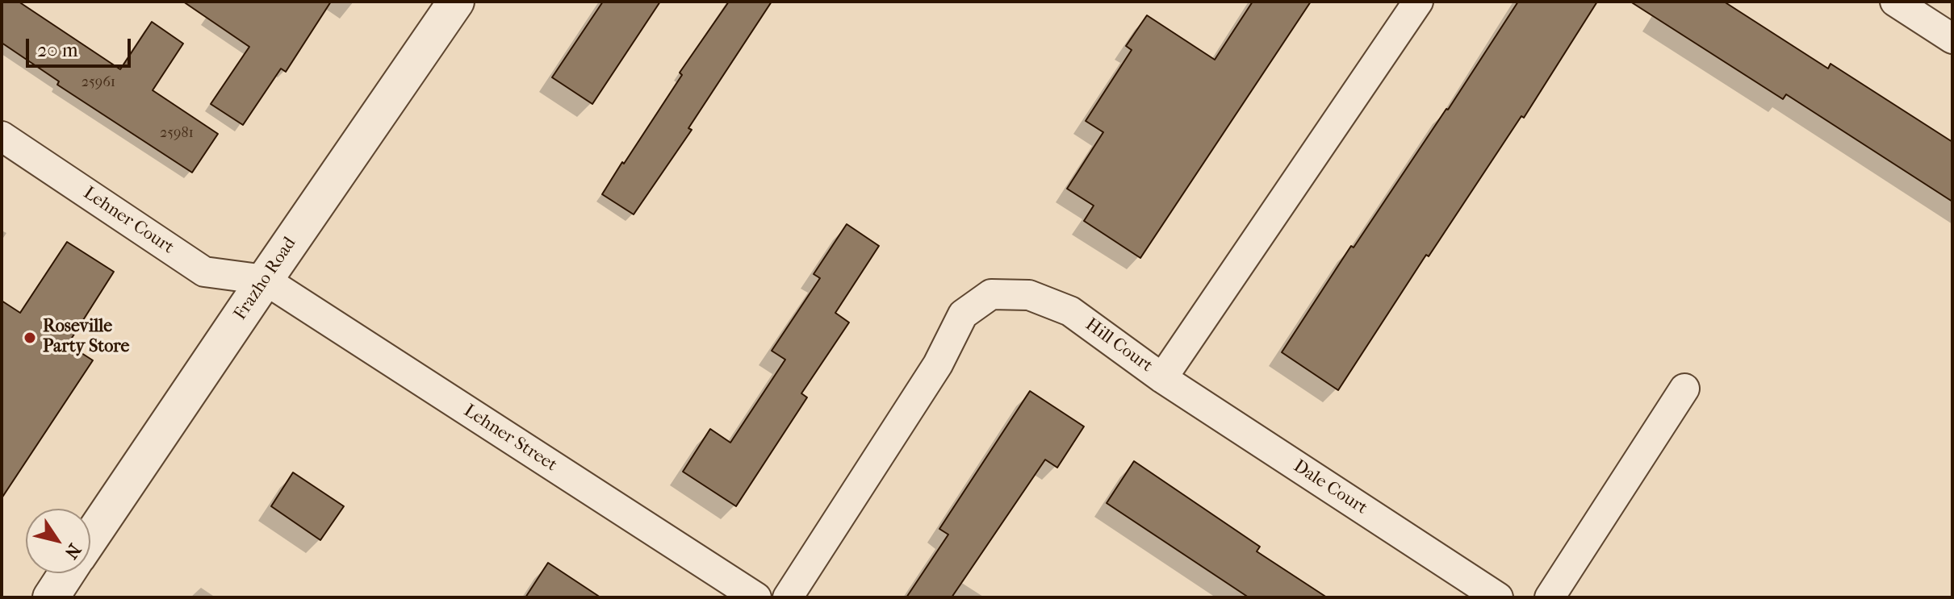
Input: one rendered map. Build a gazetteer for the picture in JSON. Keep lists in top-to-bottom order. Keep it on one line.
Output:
{"streets":{"street":["Lehner Court","Frazho Road","Hill Court","Lehner Street","Dale Court"]},"crossings":[["Lehner Court","Frazho Road"],["Lehner Court","Lehner Street"],["Frazho Road","Lehner Street"],["Hill Court","Dale Court"]],"places":["Roseville Party Store"],"house_numbers":["25961","25981"],"scale_bar":"20 m","north":"bottom right"}
